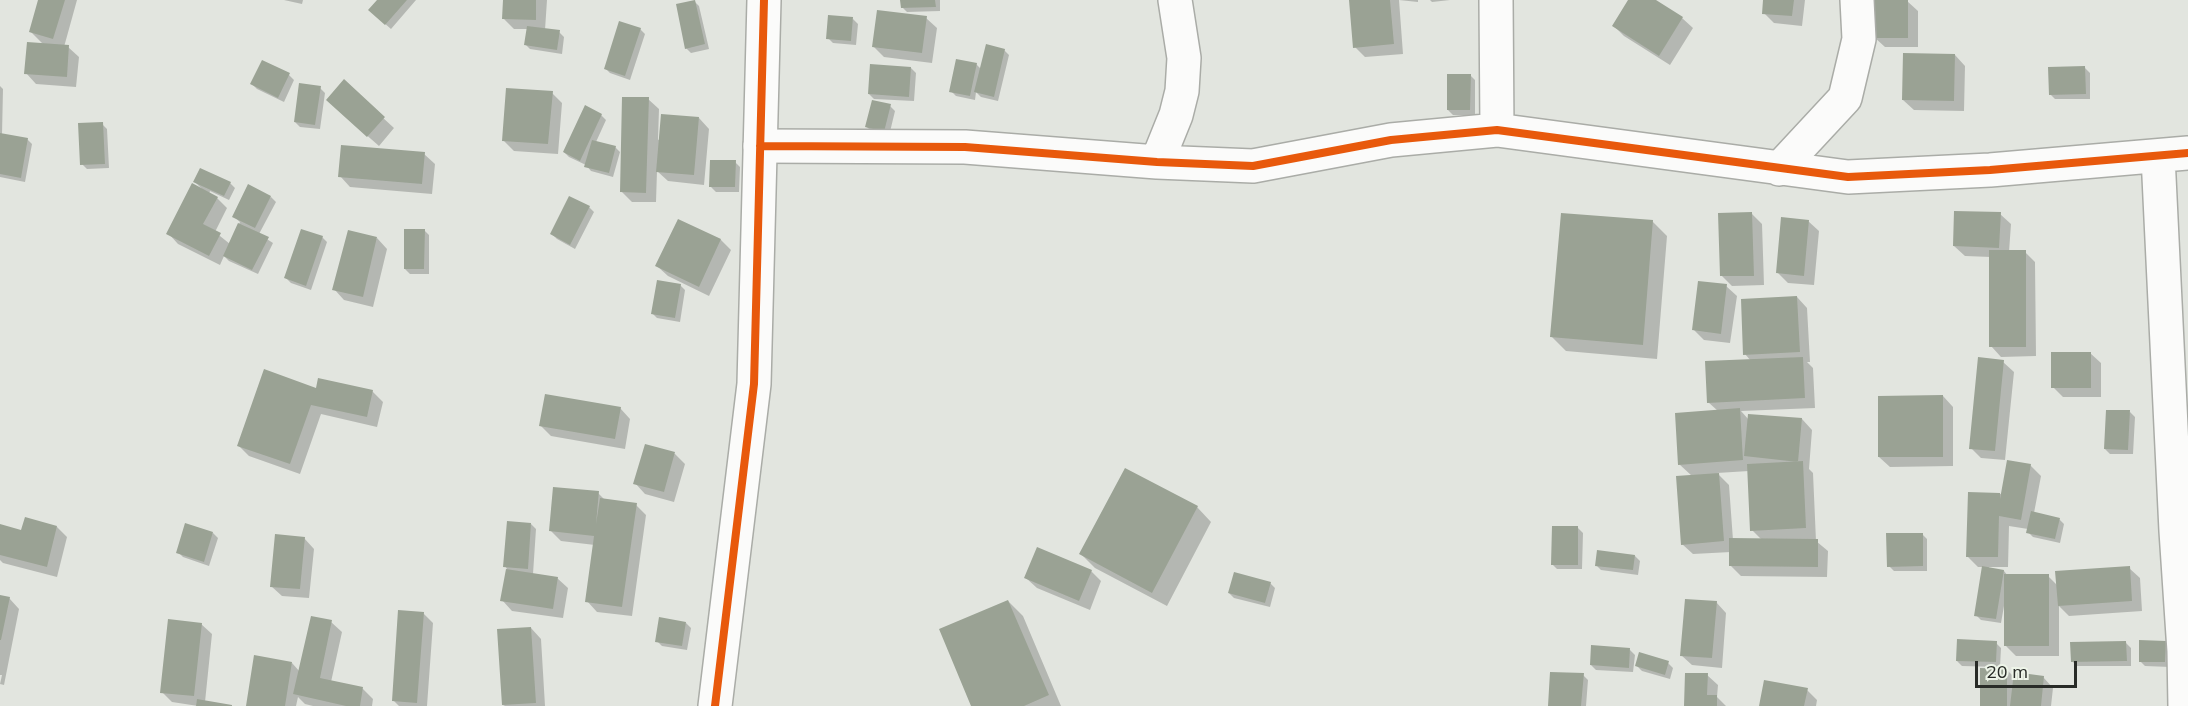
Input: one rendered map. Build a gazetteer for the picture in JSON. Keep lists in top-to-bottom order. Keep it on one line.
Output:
{"scale_bar":"20 m"}
